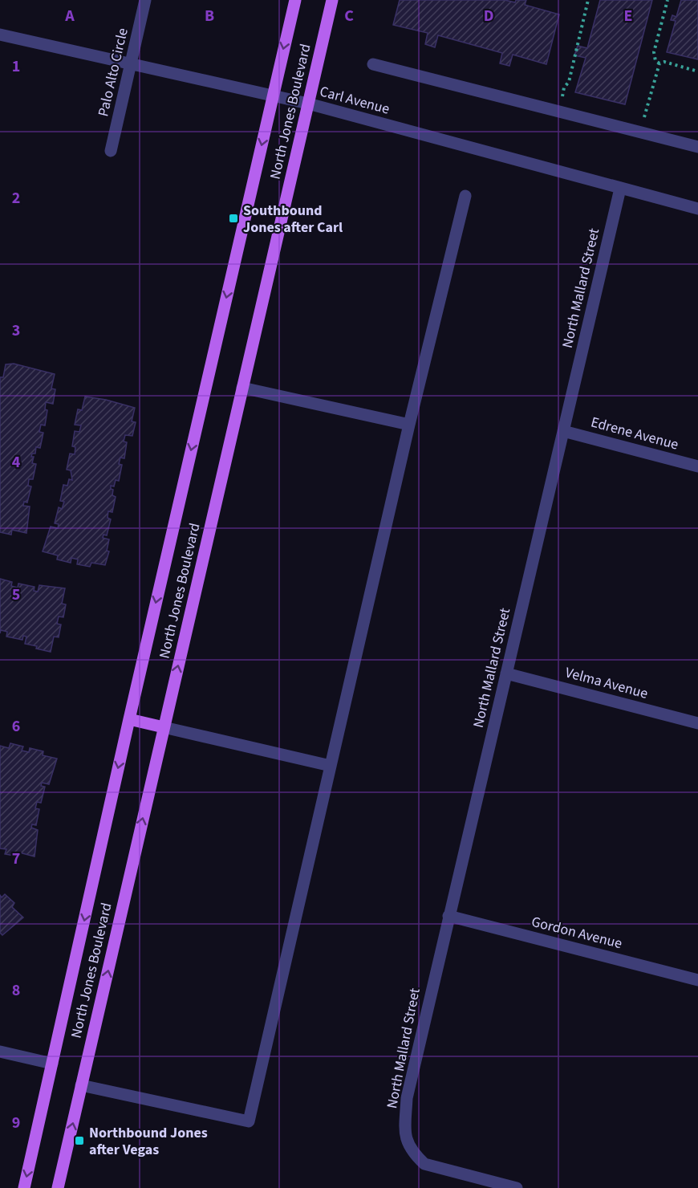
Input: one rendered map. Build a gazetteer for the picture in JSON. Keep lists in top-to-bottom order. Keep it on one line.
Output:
{"streets":{"main road":["North Jones Boulevard"],"street":["Palo Alto Circle","Carl Avenue","North Mallard Street","Edrene Avenue","Velma Avenue","Gordon Avenue"]},"crossings":[["Palo Alto Circle","Carl Avenue"],["Carl Avenue","North Jones Boulevard"],["Carl Avenue","North Mallard Street"],["North Mallard Street","Edrene Avenue"],["North Mallard Street","Velma Avenue"],["North Mallard Street","Gordon Avenue"]],"places":{"transit":["Southbound Jones after Carl","Northbound Jones after Vegas"]},"grid":{"columns":["A","B","C","D","E"],"rows":["1","2","3","4","5","6","7","8","9"]}}
